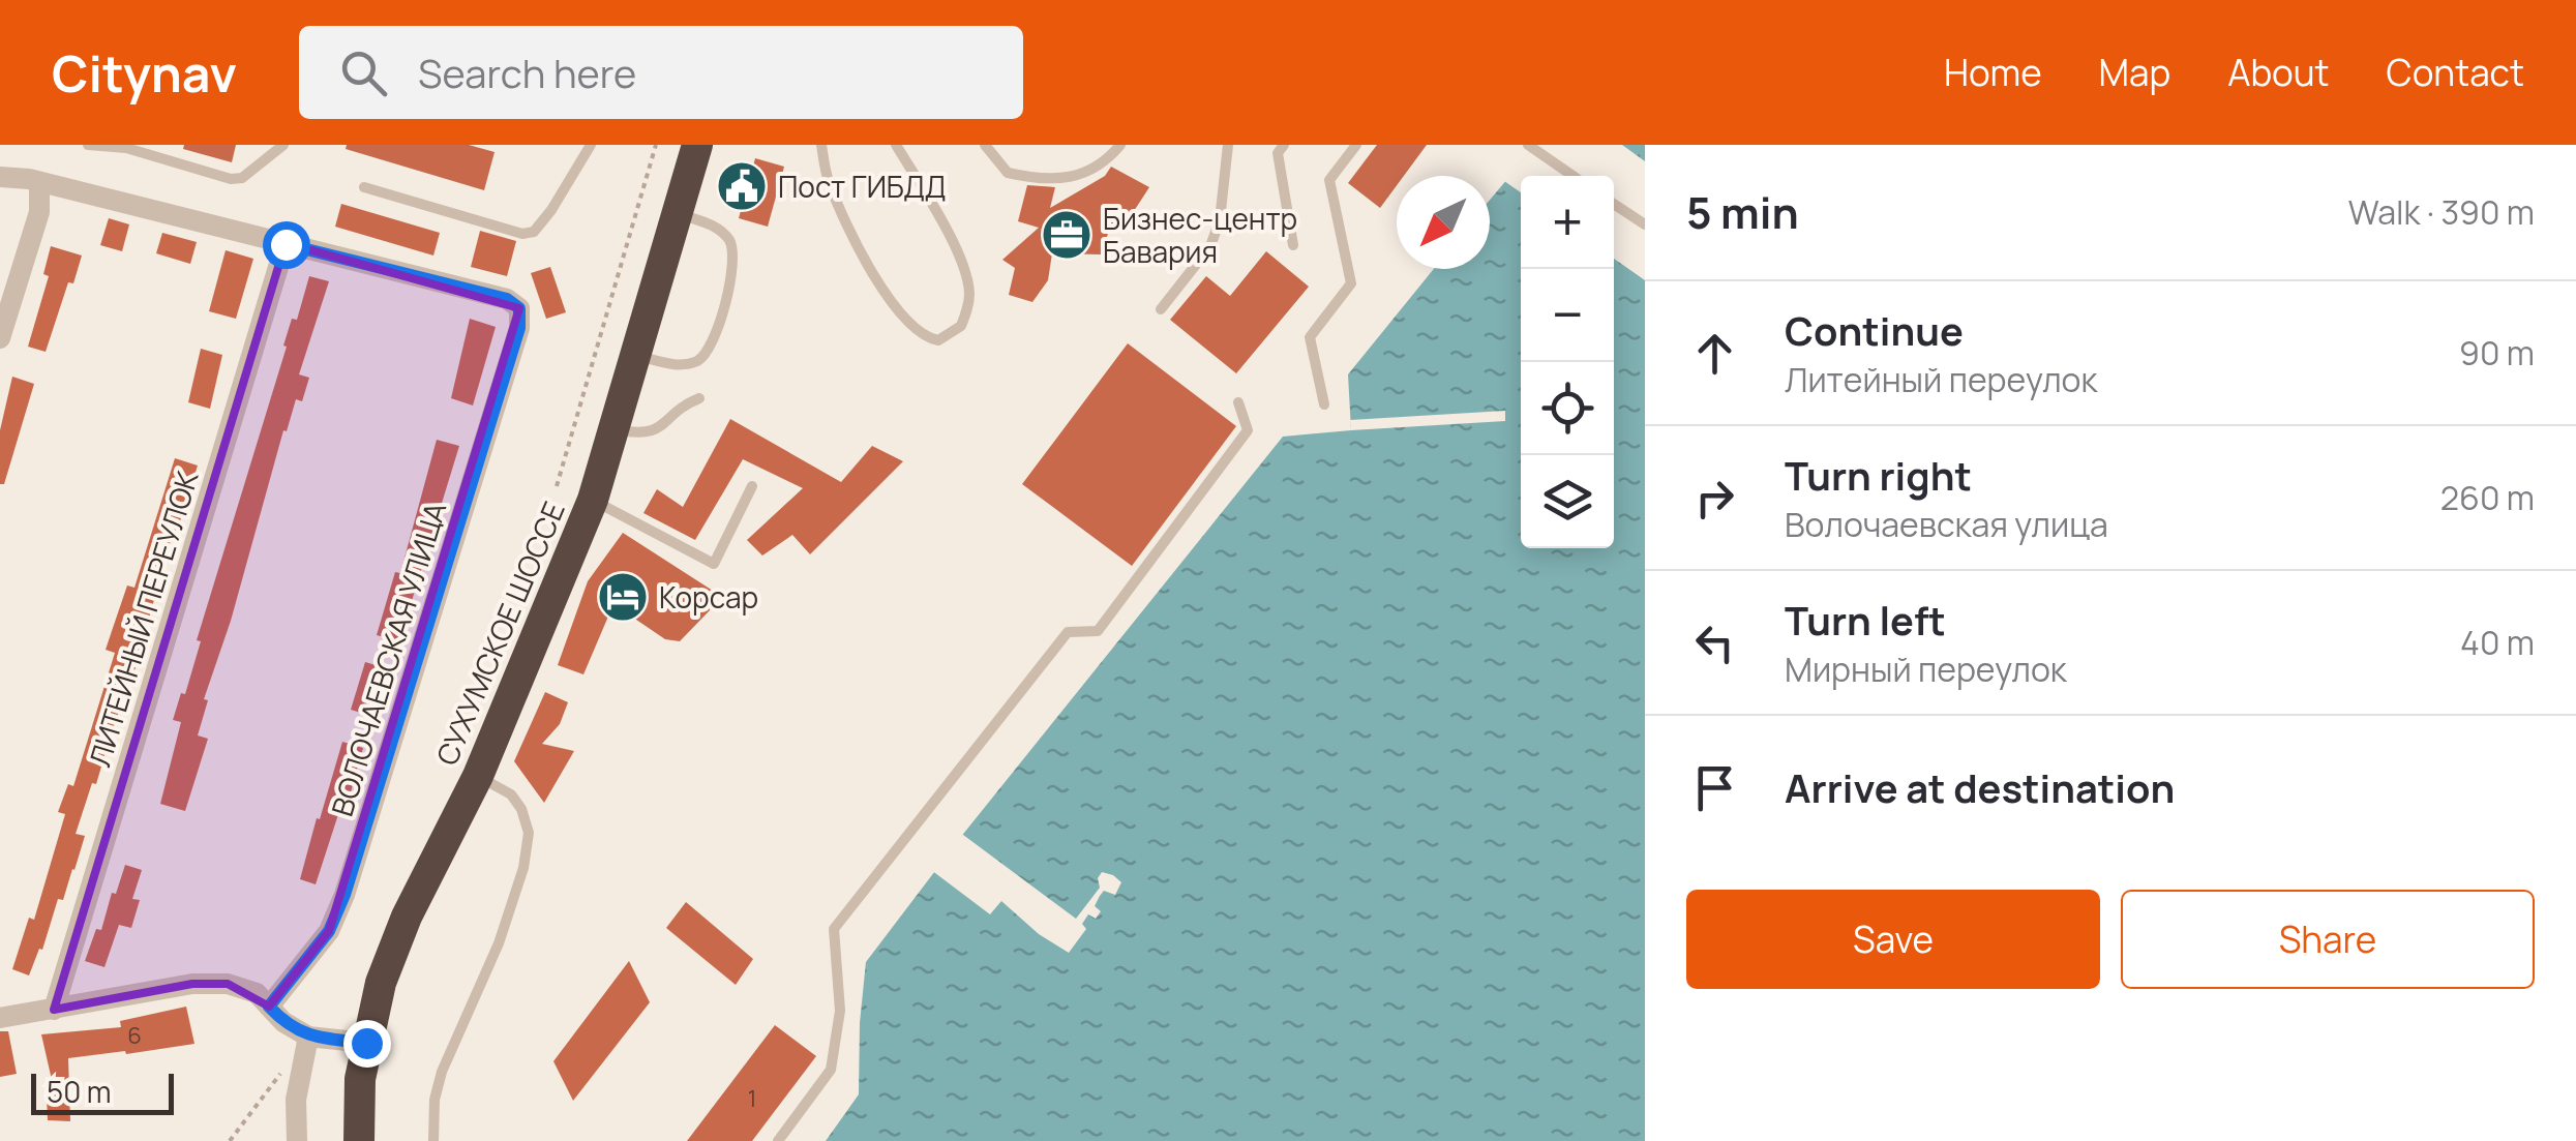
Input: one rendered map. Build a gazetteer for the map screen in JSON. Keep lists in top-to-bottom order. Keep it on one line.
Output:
{"streets":{"highway":["СУХУМСКОЕ ШОССЕ"],"street":["ЛИТЕЙНЫЙ ПЕРЕУЛОК","ВОЛОЧАЕВСКАЯ УЛИЦА"]},"crossings":[["ЛИТЕЙНЫЙ ПЕРЕУЛОК","ВОЛОЧАЕВСКАЯ УЛИЦА"]],"places":{"public building":["Пост ГИБДД"],"office":["Бизнес-центр Бавария"],"hotel":["Корсар"]},"house_numbers":["6","1"],"scale_bar":"50 m","north":"bottom left","page":{"header":"Citynav","search":"Search here","nav":["Home","Map","About","Contact"],"heading":["5 min","Walk · 390 m"],"map_buttons":["+","−"],"list":[["Continue","Литейный переулок","90 m"],["Turn right","Волочаевская улица","260 m"],["Turn left","Мирный переулок","40 m"],"Arrive at destination"],"buttons":["Save","Share"],"scale":"50 m"}}
